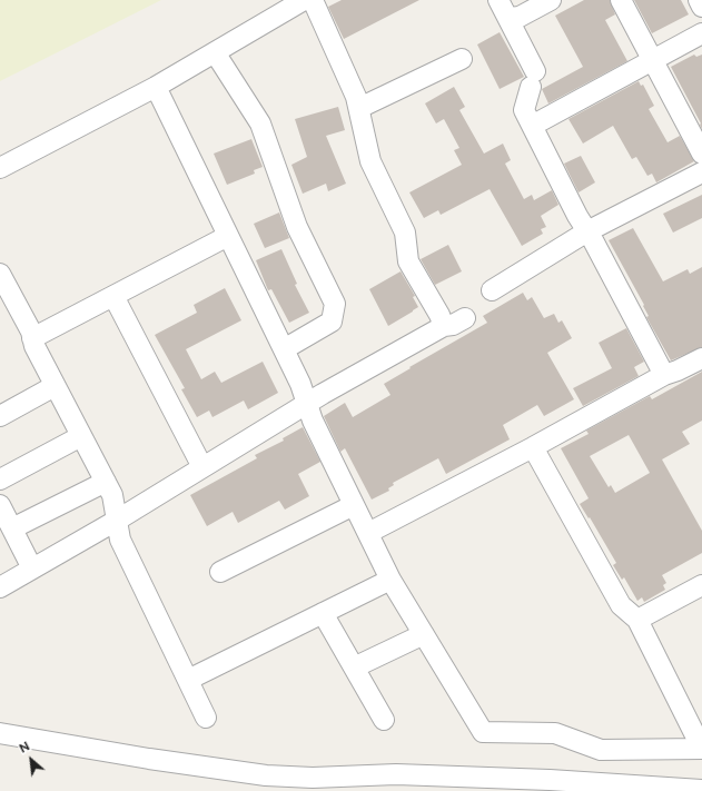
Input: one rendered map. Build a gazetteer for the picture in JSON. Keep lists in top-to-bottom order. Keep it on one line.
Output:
{"north":"top left"}
